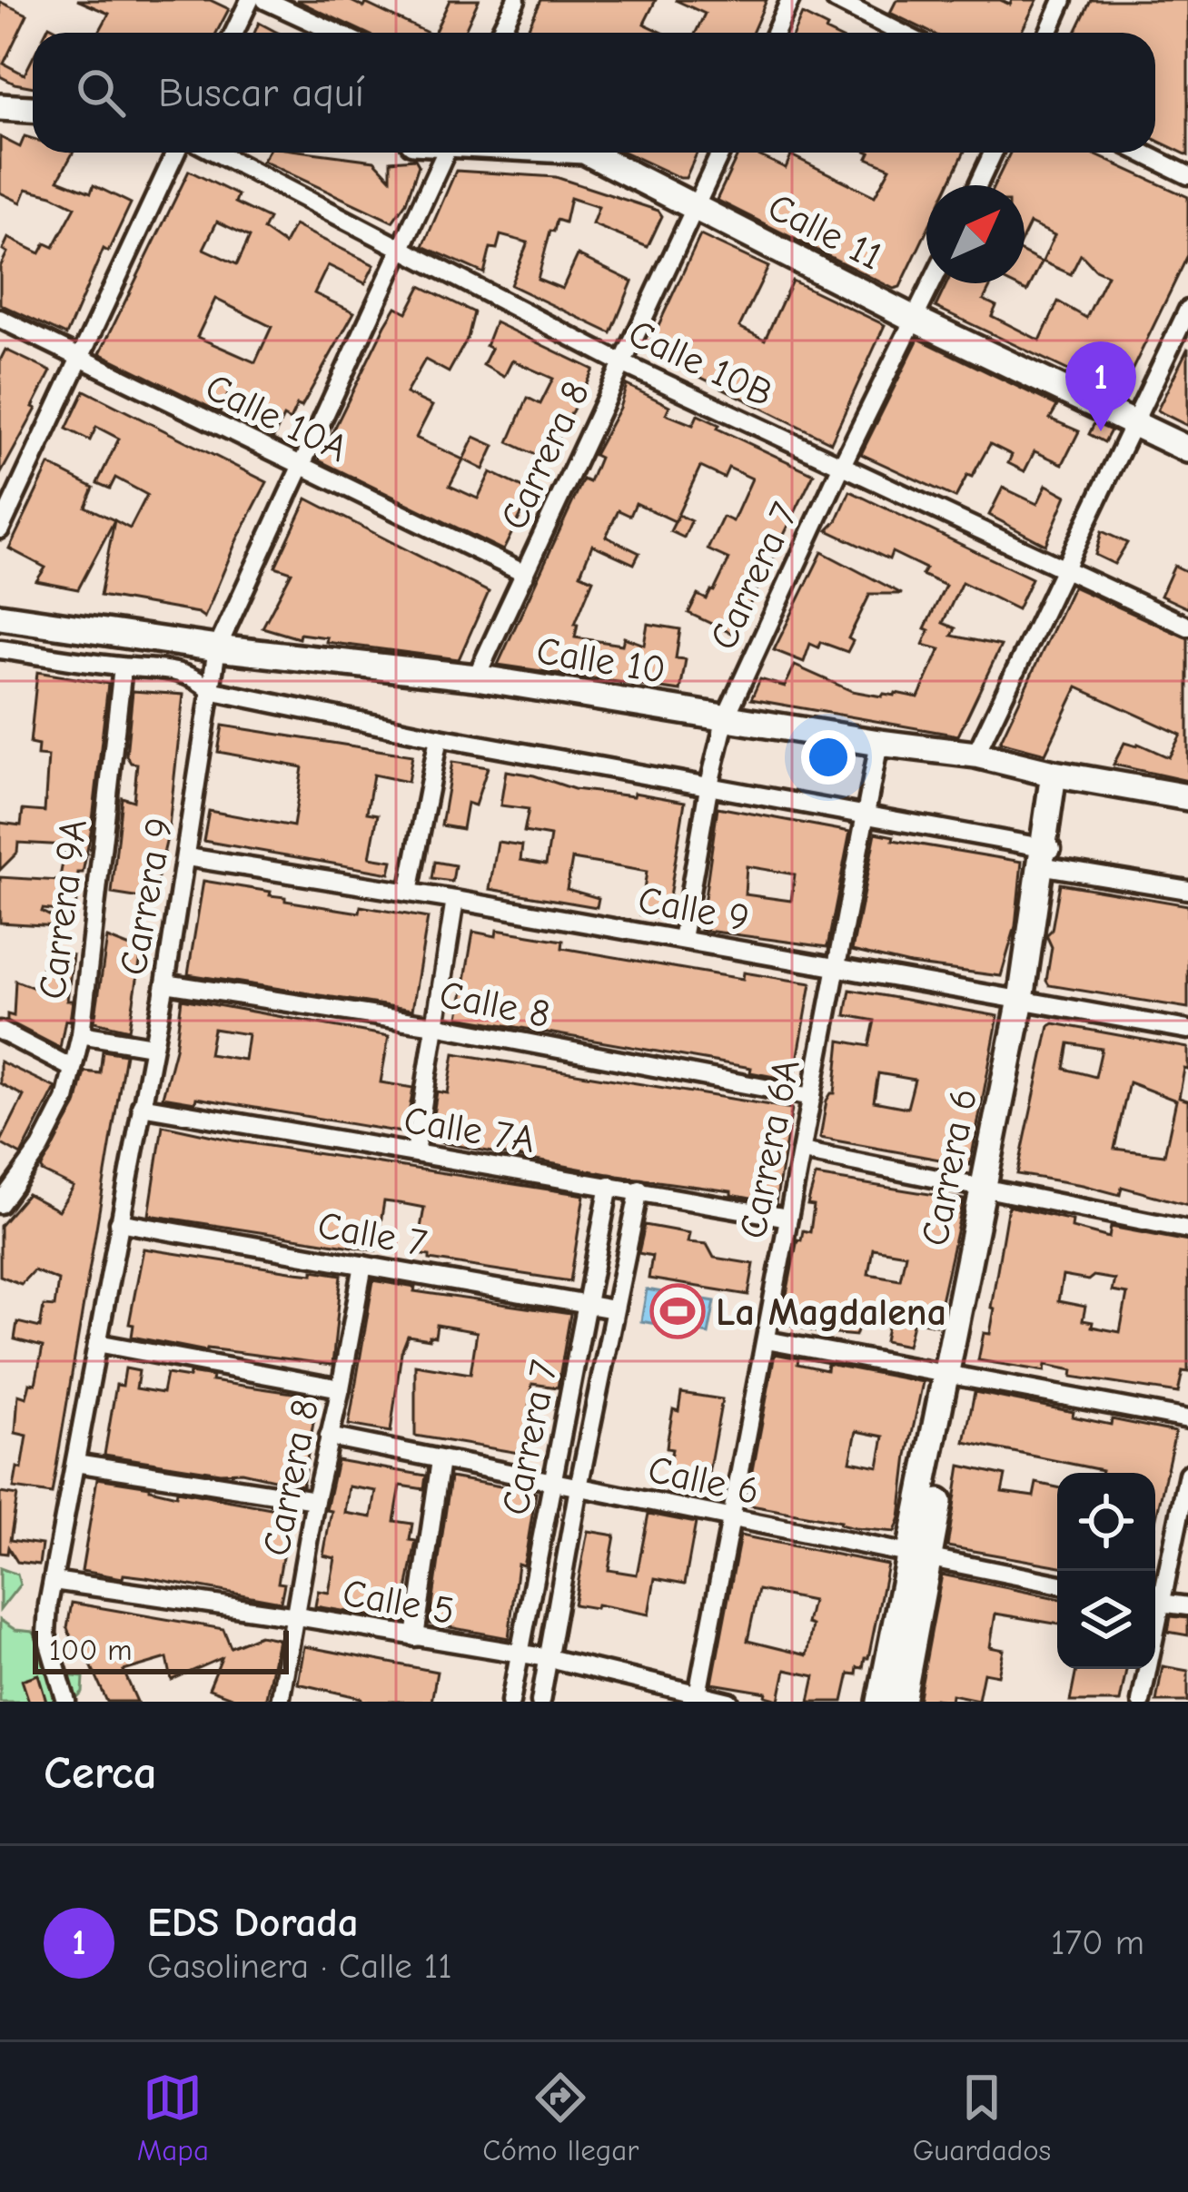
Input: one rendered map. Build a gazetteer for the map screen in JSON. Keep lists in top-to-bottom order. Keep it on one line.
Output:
{"streets":{"main road":["Calle 11","Calle 10","Carrera 6"],"street":["Calle 10B","Calle 10A","Carrera 8","Carrera 7","Carrera 9","Calle 9","Carrera 9A","Calle 8","Calle 7A","Carrera 6A","Calle 7","Calle 6","Calle 5"]},"crossings":[["Calle 11","Carrera 8"],["Calle 11","Carrera 7"],["Calle 10B","Carrera 8"],["Calle 10B","Carrera 7"],["Calle 10B","Carrera 9"],["Calle 10A","Carrera 8"],["Calle 10A","Carrera 9"],["Carrera 8","Calle 10"],["Carrera 8","Calle 7"],["Carrera 8","Calle 6"],["Carrera 8","Calle 5"],["Carrera 7","Calle 10"],["Carrera 7","Calle 9"],["Carrera 7","Calle 7A"],["Carrera 7","Calle 7"],["Carrera 7","Calle 6"],["Carrera 7","Calle 5"],["Calle 10","Carrera 9"],["Calle 10","Carrera 6A"],["Calle 10","Carrera 6"],["Carrera 9","Calle 9"],["Carrera 9","Calle 8"],["Carrera 9","Calle 7A"],["Carrera 9","Calle 7"],["Carrera 9","Calle 5"],["Calle 9","Carrera 6A"],["Calle 9","Carrera 6"],["Calle 8","Carrera 6A"],["Calle 7A","Carrera 6A"],["Carrera 6A","Calle 6"],["Carrera 6A","Calle 5"],["Carrera 6","Calle 6"]],"places":{"sports":["La Magdalena"]},"scale_bar":"100 m","north":"top right","page":{"search":"Buscar aquí","pins":"1","scale":"100 m","heading":"Cerca","list":[{"mark":"1","name":"EDS Dorada","note":"Gasolinera · Calle 11","value":"170 m"}],"nav":["Mapa","Cómo llegar","Guardados"]}}
